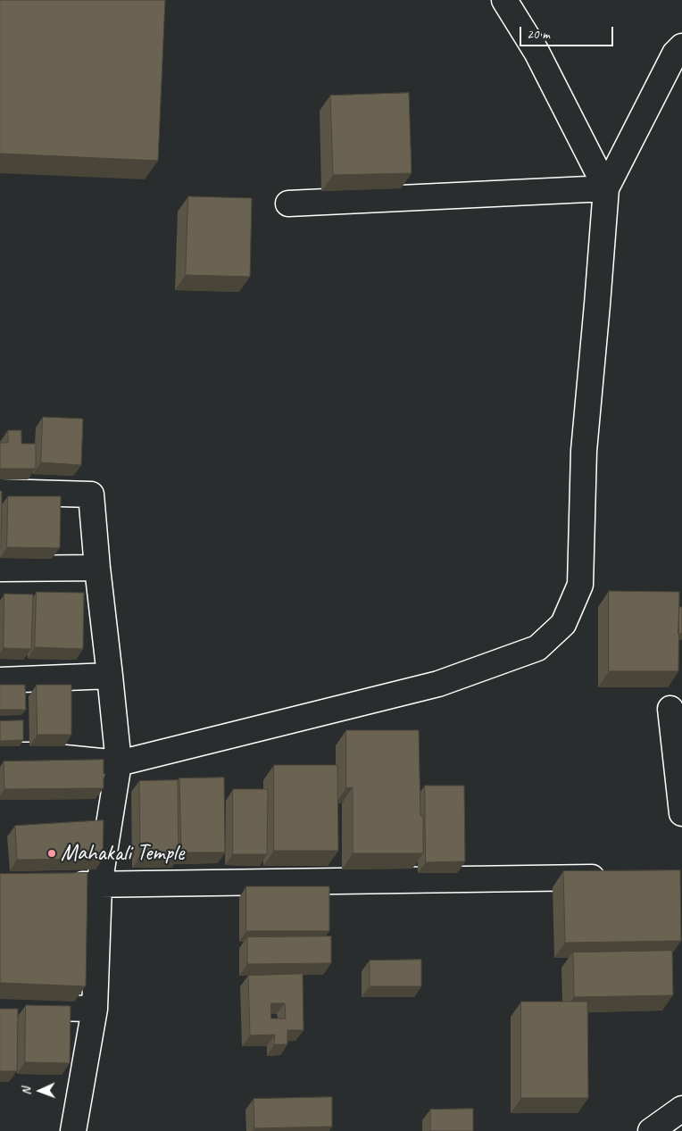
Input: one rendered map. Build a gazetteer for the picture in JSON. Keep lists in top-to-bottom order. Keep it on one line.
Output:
{"places":["Mahakali Temple"],"scale_bar":"20 m","north":"left"}
